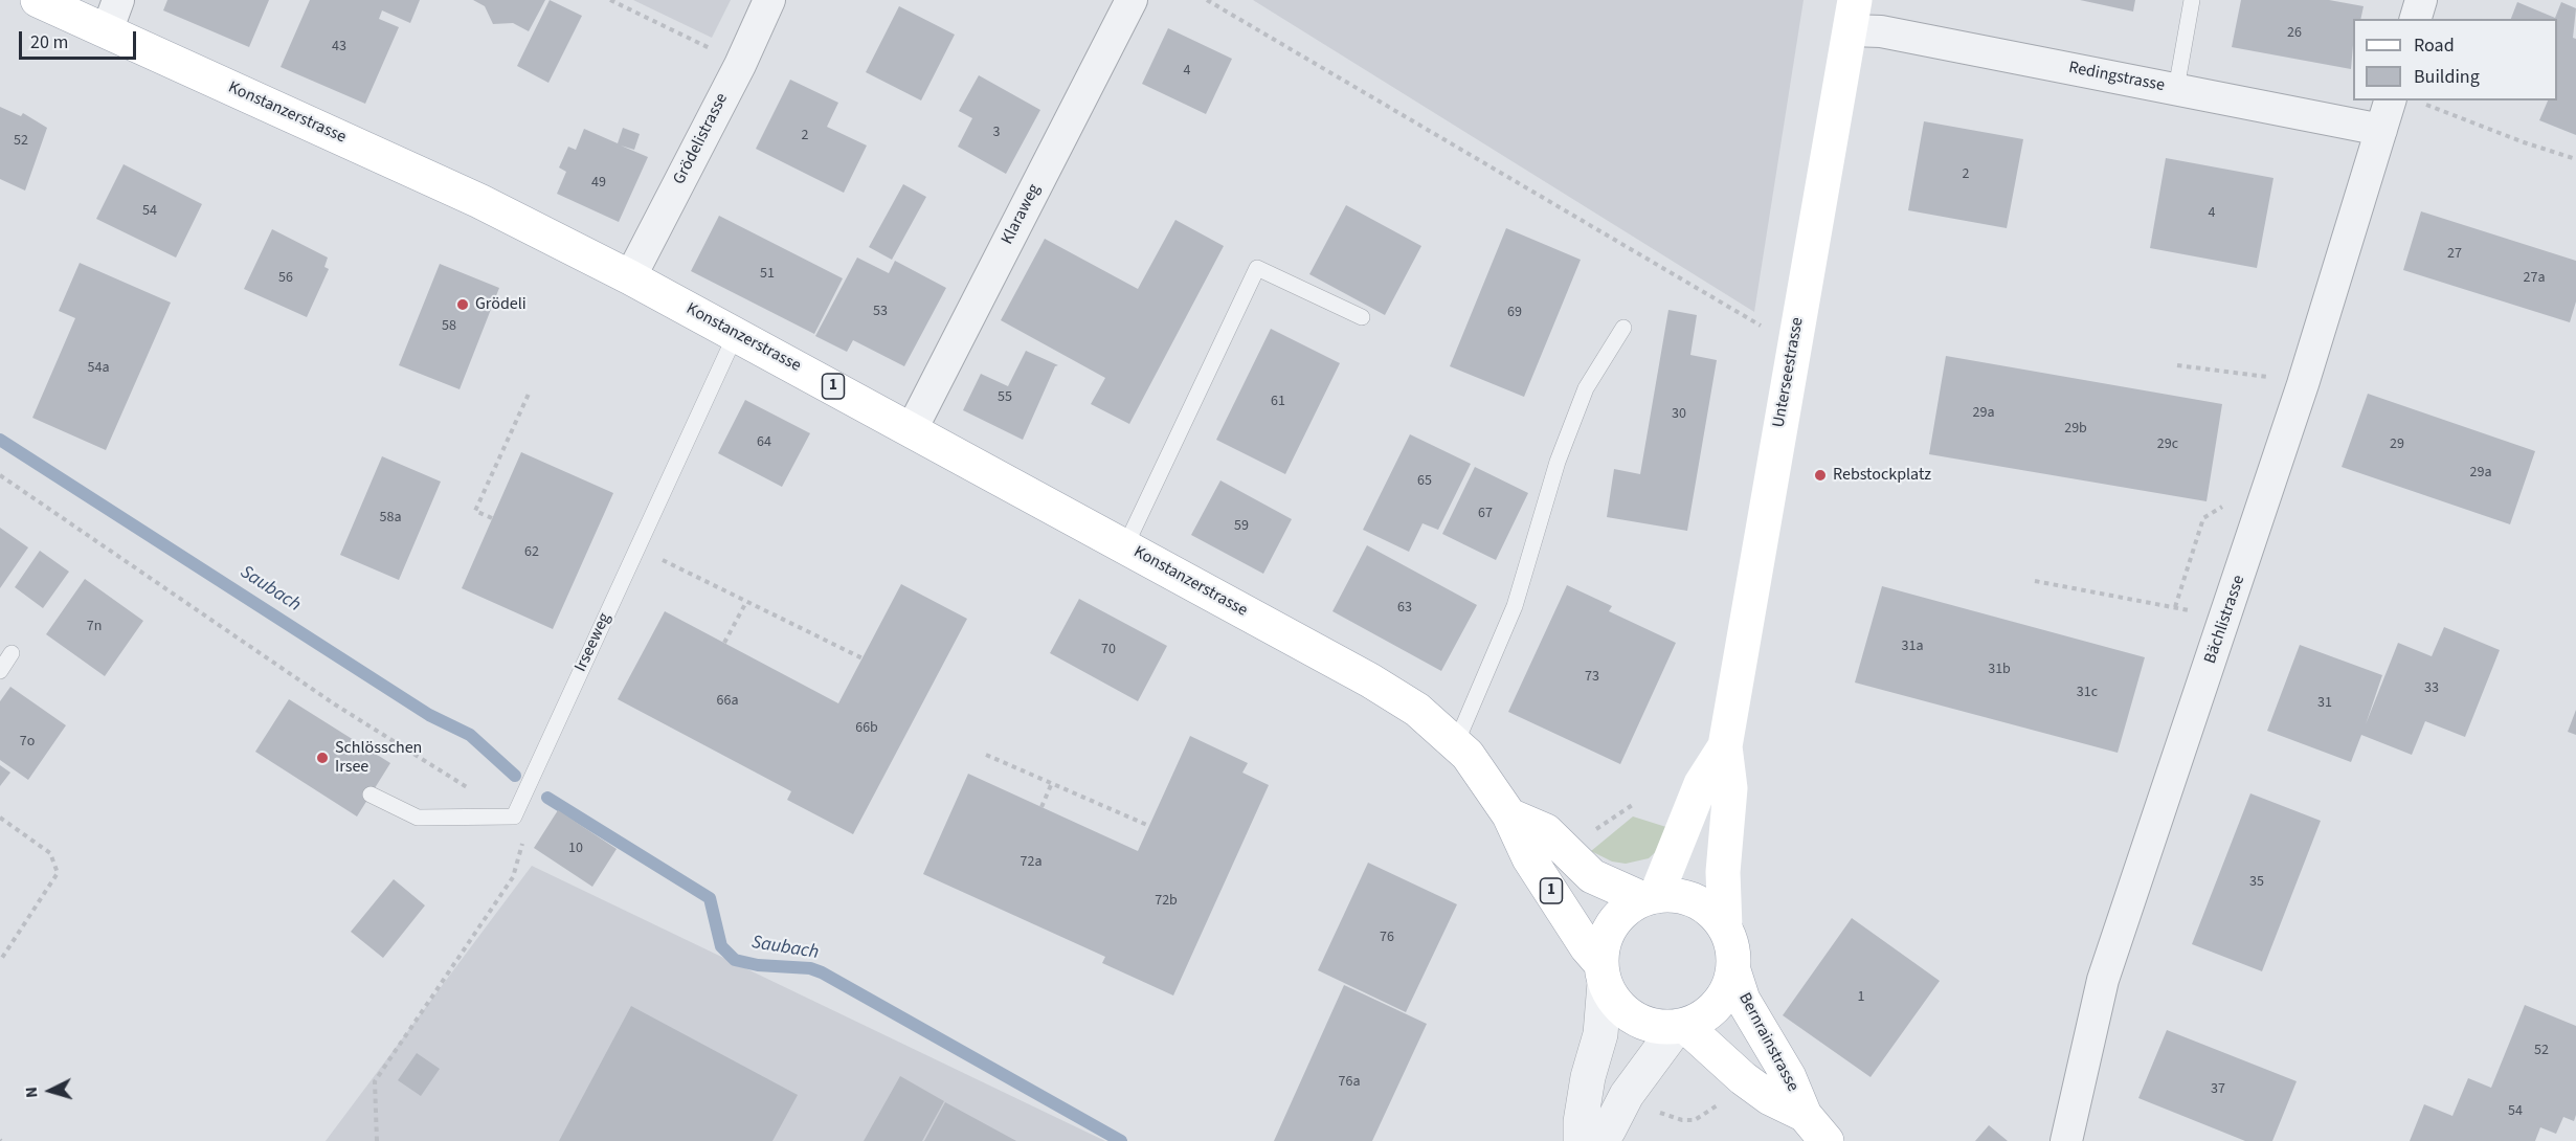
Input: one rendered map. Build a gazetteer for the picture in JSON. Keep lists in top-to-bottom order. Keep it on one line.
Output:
{"streets":{"main road":["Konstanzerstrasse","Unterseestrasse","1","Bernrainstrasse"],"street":["Redingstrasse","Grödelistrasse","Klaraweg","Bächlistrasse"],"lane":["Irseeweg"]},"crossings":[["Redingstrasse","Unterseestrasse"],["Redingstrasse","Bächlistrasse"],["Konstanzerstrasse","Grödelistrasse"],["Konstanzerstrasse","Klaraweg"],["Konstanzerstrasse","Unterseestrasse"],["Konstanzerstrasse","1"],["Konstanzerstrasse","Irseeweg"],["Konstanzerstrasse","Bernrainstrasse"],["Unterseestrasse","1"],["Unterseestrasse","Bernrainstrasse"],["1","Bernrainstrasse"]],"water":["Saubach"],"places":["Grödeli","Rebstockplatz","Schlösschen Irsee"],"house_numbers":["26","43","4","3","2","52","2","49","54","4","27","51","56","27a","53","69","58","54a","55","61","29a","30","29b","64","29c","29","29a","65","67","58a","59","62","63","7n","31a","70","31b","73","33","31c","66a","31","66b","7o","10","72a","35","72b","76","1","52","76a","37","54"],"legend":["Road","Building"],"scale_bar":"20 m","north":"left"}
